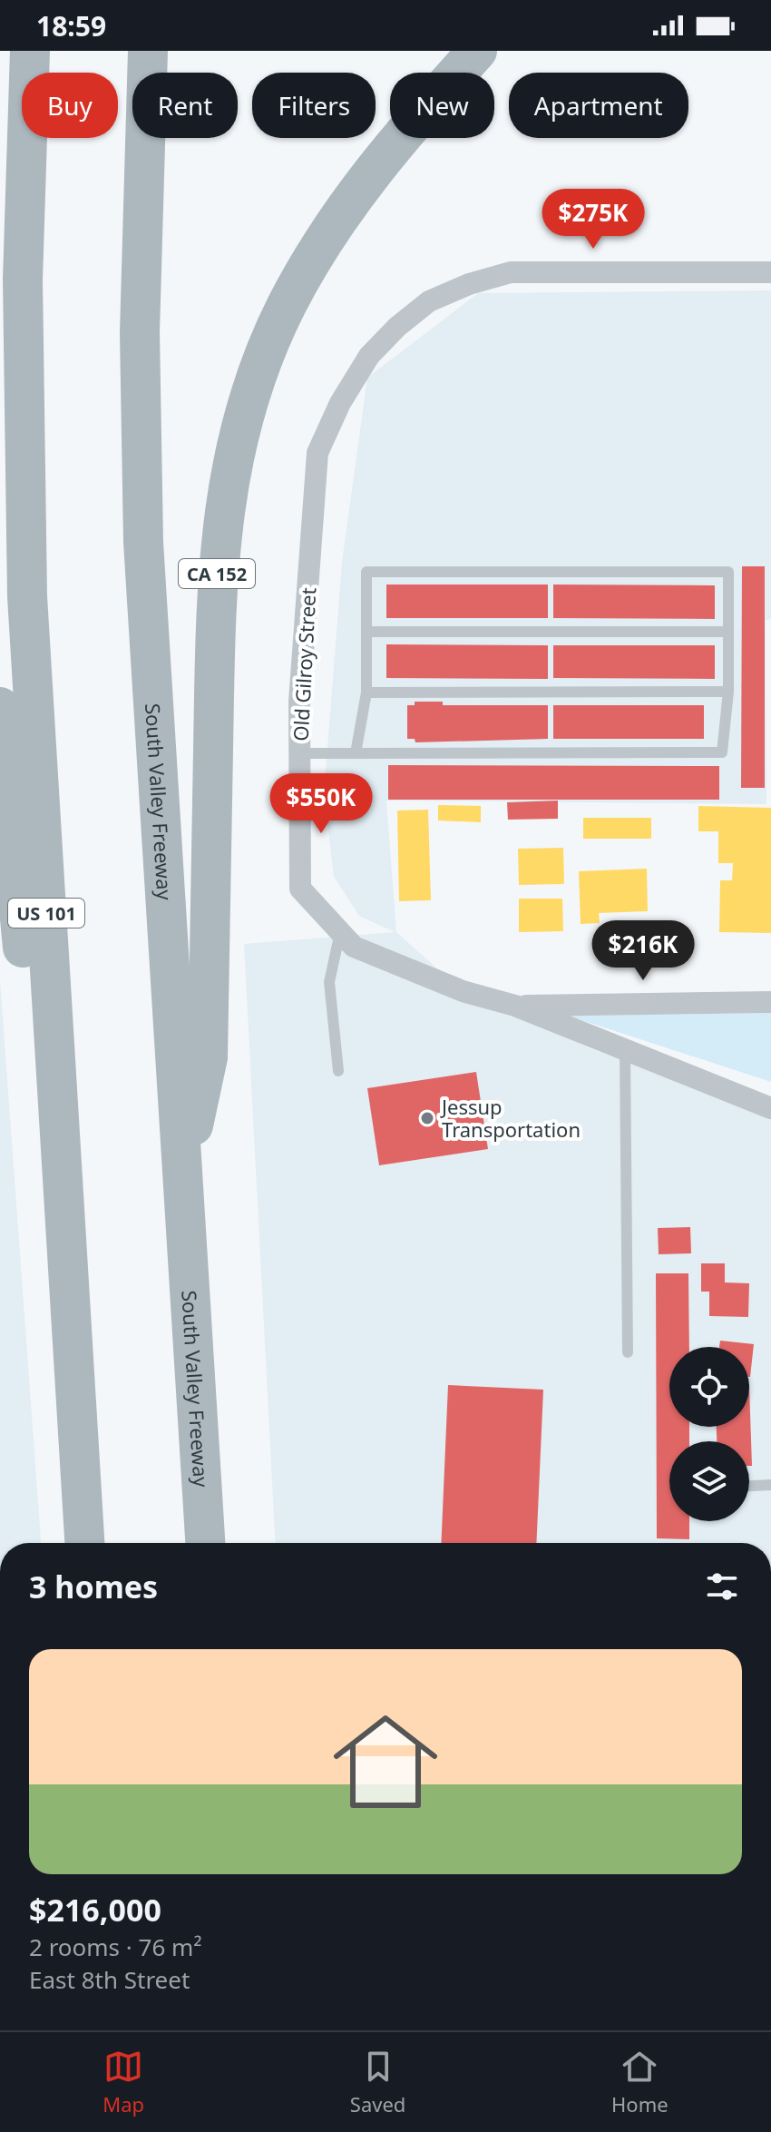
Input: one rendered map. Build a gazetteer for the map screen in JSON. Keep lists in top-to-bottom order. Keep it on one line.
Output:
{"streets":{"highway":["CA 152","South Valley Freeway","US 101"],"street":["Old Gilroy Street"]},"crossings":[["CA 152","South Valley Freeway"]],"places":["Jessup Transportation"],"page":{"status":"18:59","chip":["Buy","Rent","Filters","New","Apartment"],"price":["$275K","$550K","$216K"],"heading":"3 homes","list":[{"name":"$216,000","note":"2 rooms · 76 m² · East 8th Street"}],"tabs":["Map","Saved","Home"]}}
